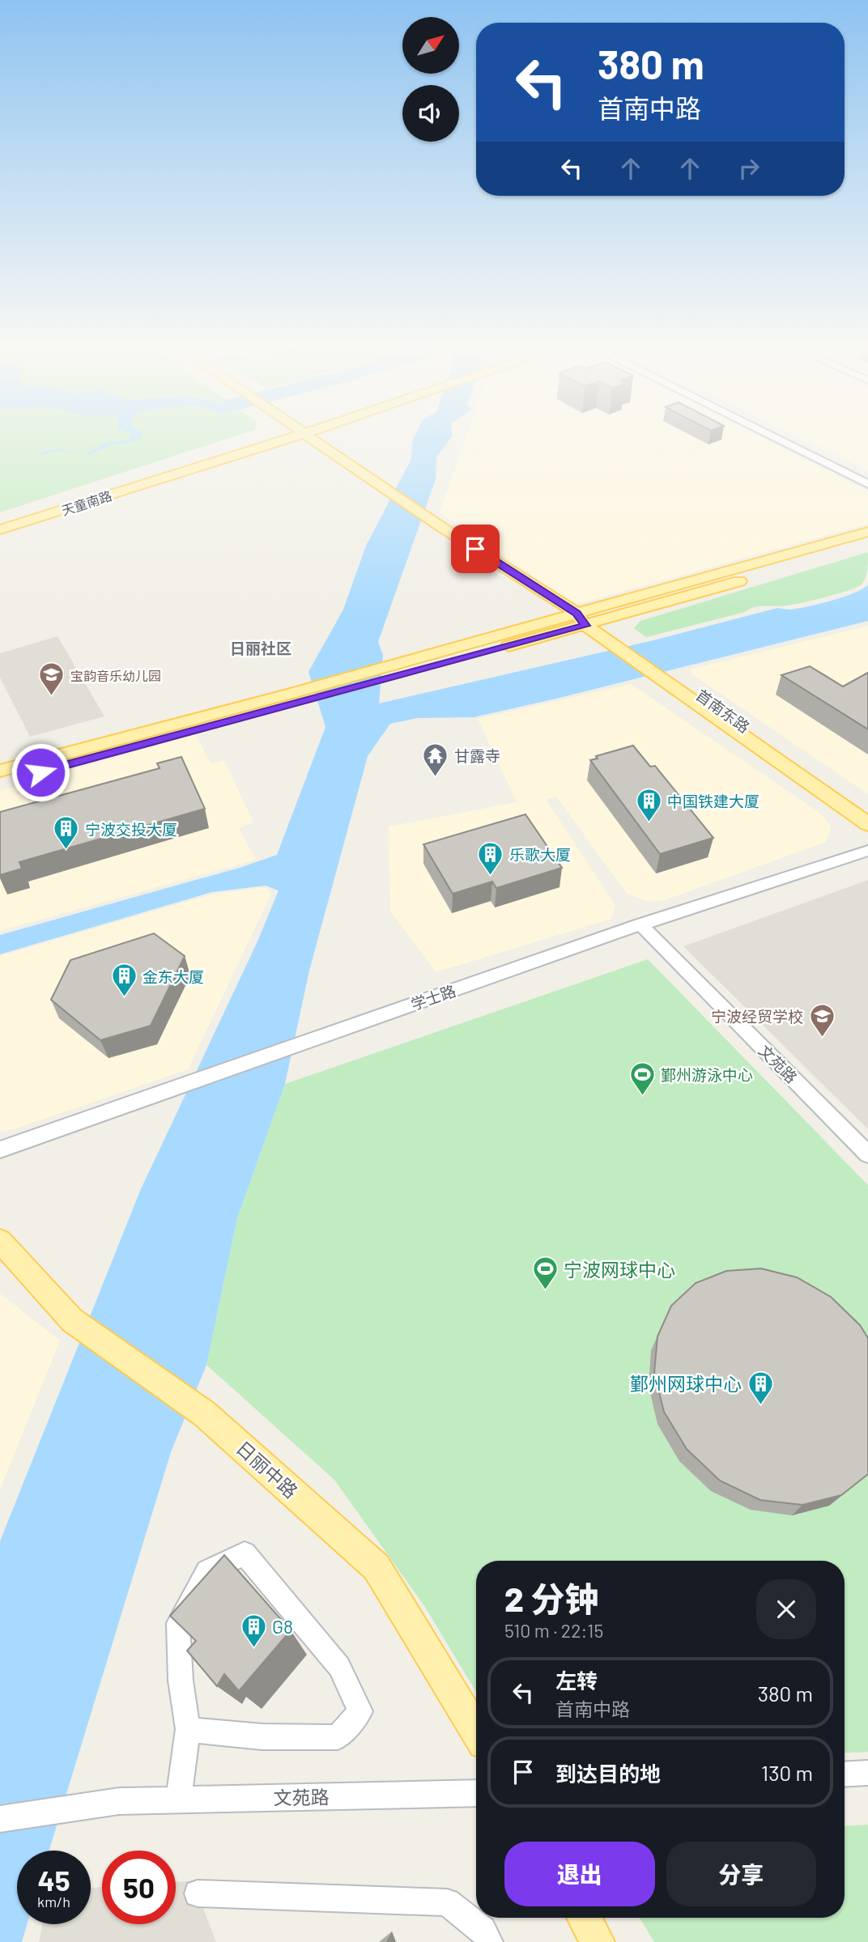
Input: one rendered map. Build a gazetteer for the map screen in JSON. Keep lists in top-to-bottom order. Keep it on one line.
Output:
{"streets":{"main road":["天童南路","首南东路","日丽中路"],"street":["学士路","文苑路"]},"crossings":[["学士路","文苑路"]],"districts":["日丽社区"],"places":{"school or university":["宝韵音乐幼儿园","宁波经贸学校"],"temple":["甘露寺"],"building":["中国铁建大厦","宁波交投大厦","乐歌大厦","金东大厦","鄞州网球中心","G8"],"sports":["鄞州游泳中心","宁波网球中心"]},"north":"top right","page":{"turn":["380 m","首南中路"],"heading":["2 分钟","510 m · 22:15"],"list":[{"name":"左转","note":"首南中路","value":"380 m"},{"name":"到达目的地","value":"130 m"}],"buttons":["退出","分享"],"speed":"45 km/h","limit":"50"}}
